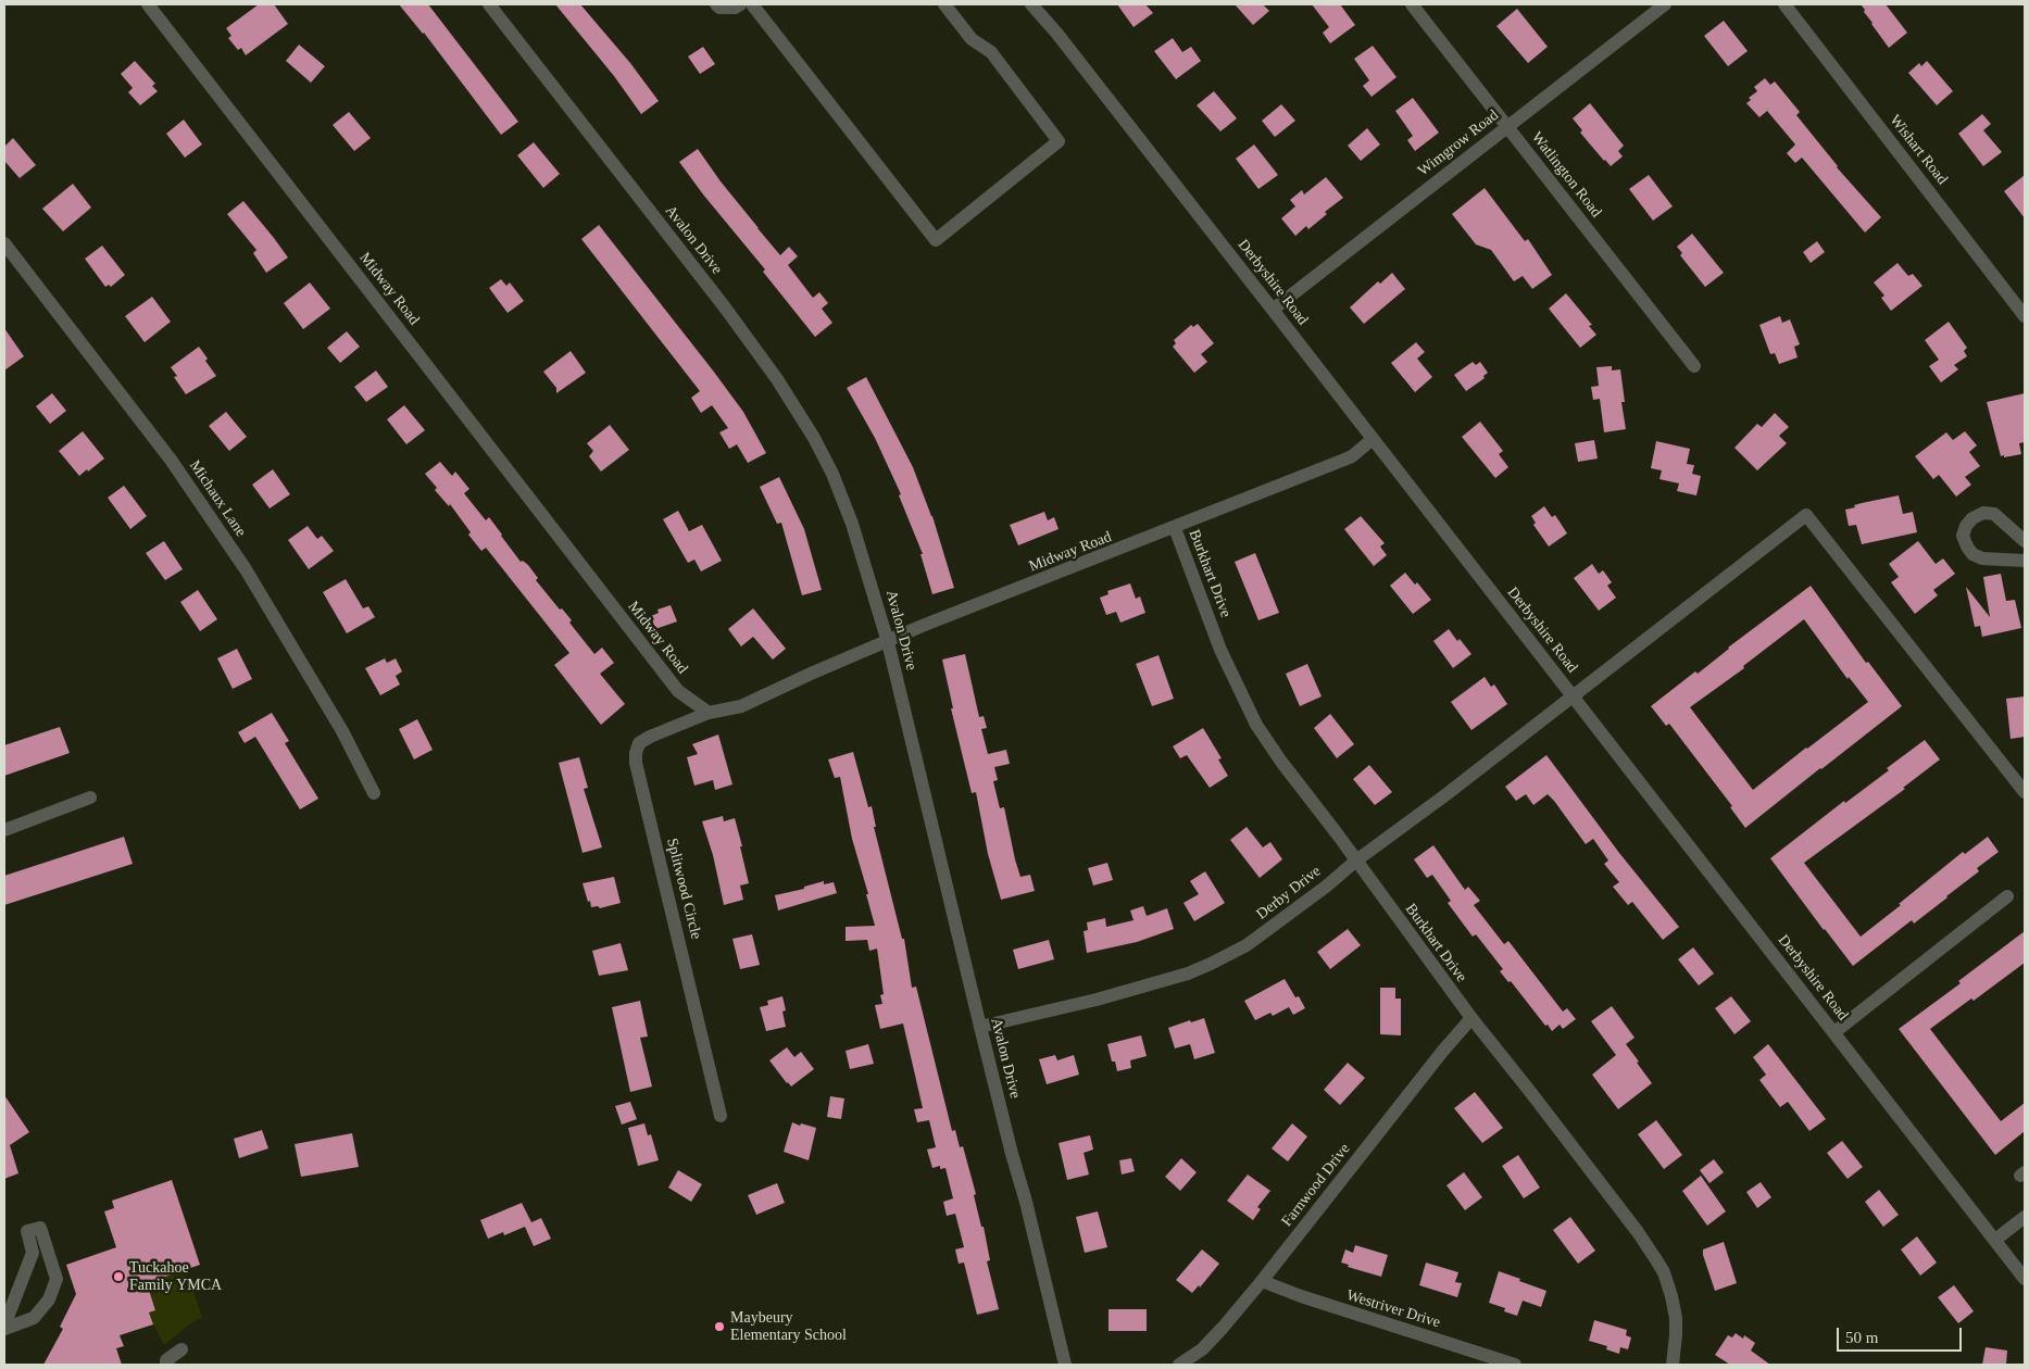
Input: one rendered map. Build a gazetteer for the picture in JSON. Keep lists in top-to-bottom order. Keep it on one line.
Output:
{"streets":{"street":["Wimgrow Road","Wishart Road","Watlington Road","Avalon Drive","Derbyshire Road","Midway Road","Michaux Lane","Burkhart Drive","Splitwood Circle","Derby Drive","Farnwood Drive","Westriver Drive"]},"crossings":[["Wimgrow Road","Watlington Road"],["Wimgrow Road","Derbyshire Road"],["Avalon Drive","Midway Road"],["Avalon Drive","Derby Drive"],["Derbyshire Road","Midway Road"],["Derbyshire Road","Derby Drive"],["Midway Road","Burkhart Drive"],["Midway Road","Splitwood Circle"],["Burkhart Drive","Derby Drive"],["Burkhart Drive","Farnwood Drive"],["Farnwood Drive","Westriver Drive"]],"places":["Tuckahoe Family YMCA","Maybeury Elementary School"],"scale_bar":"50 m"}
